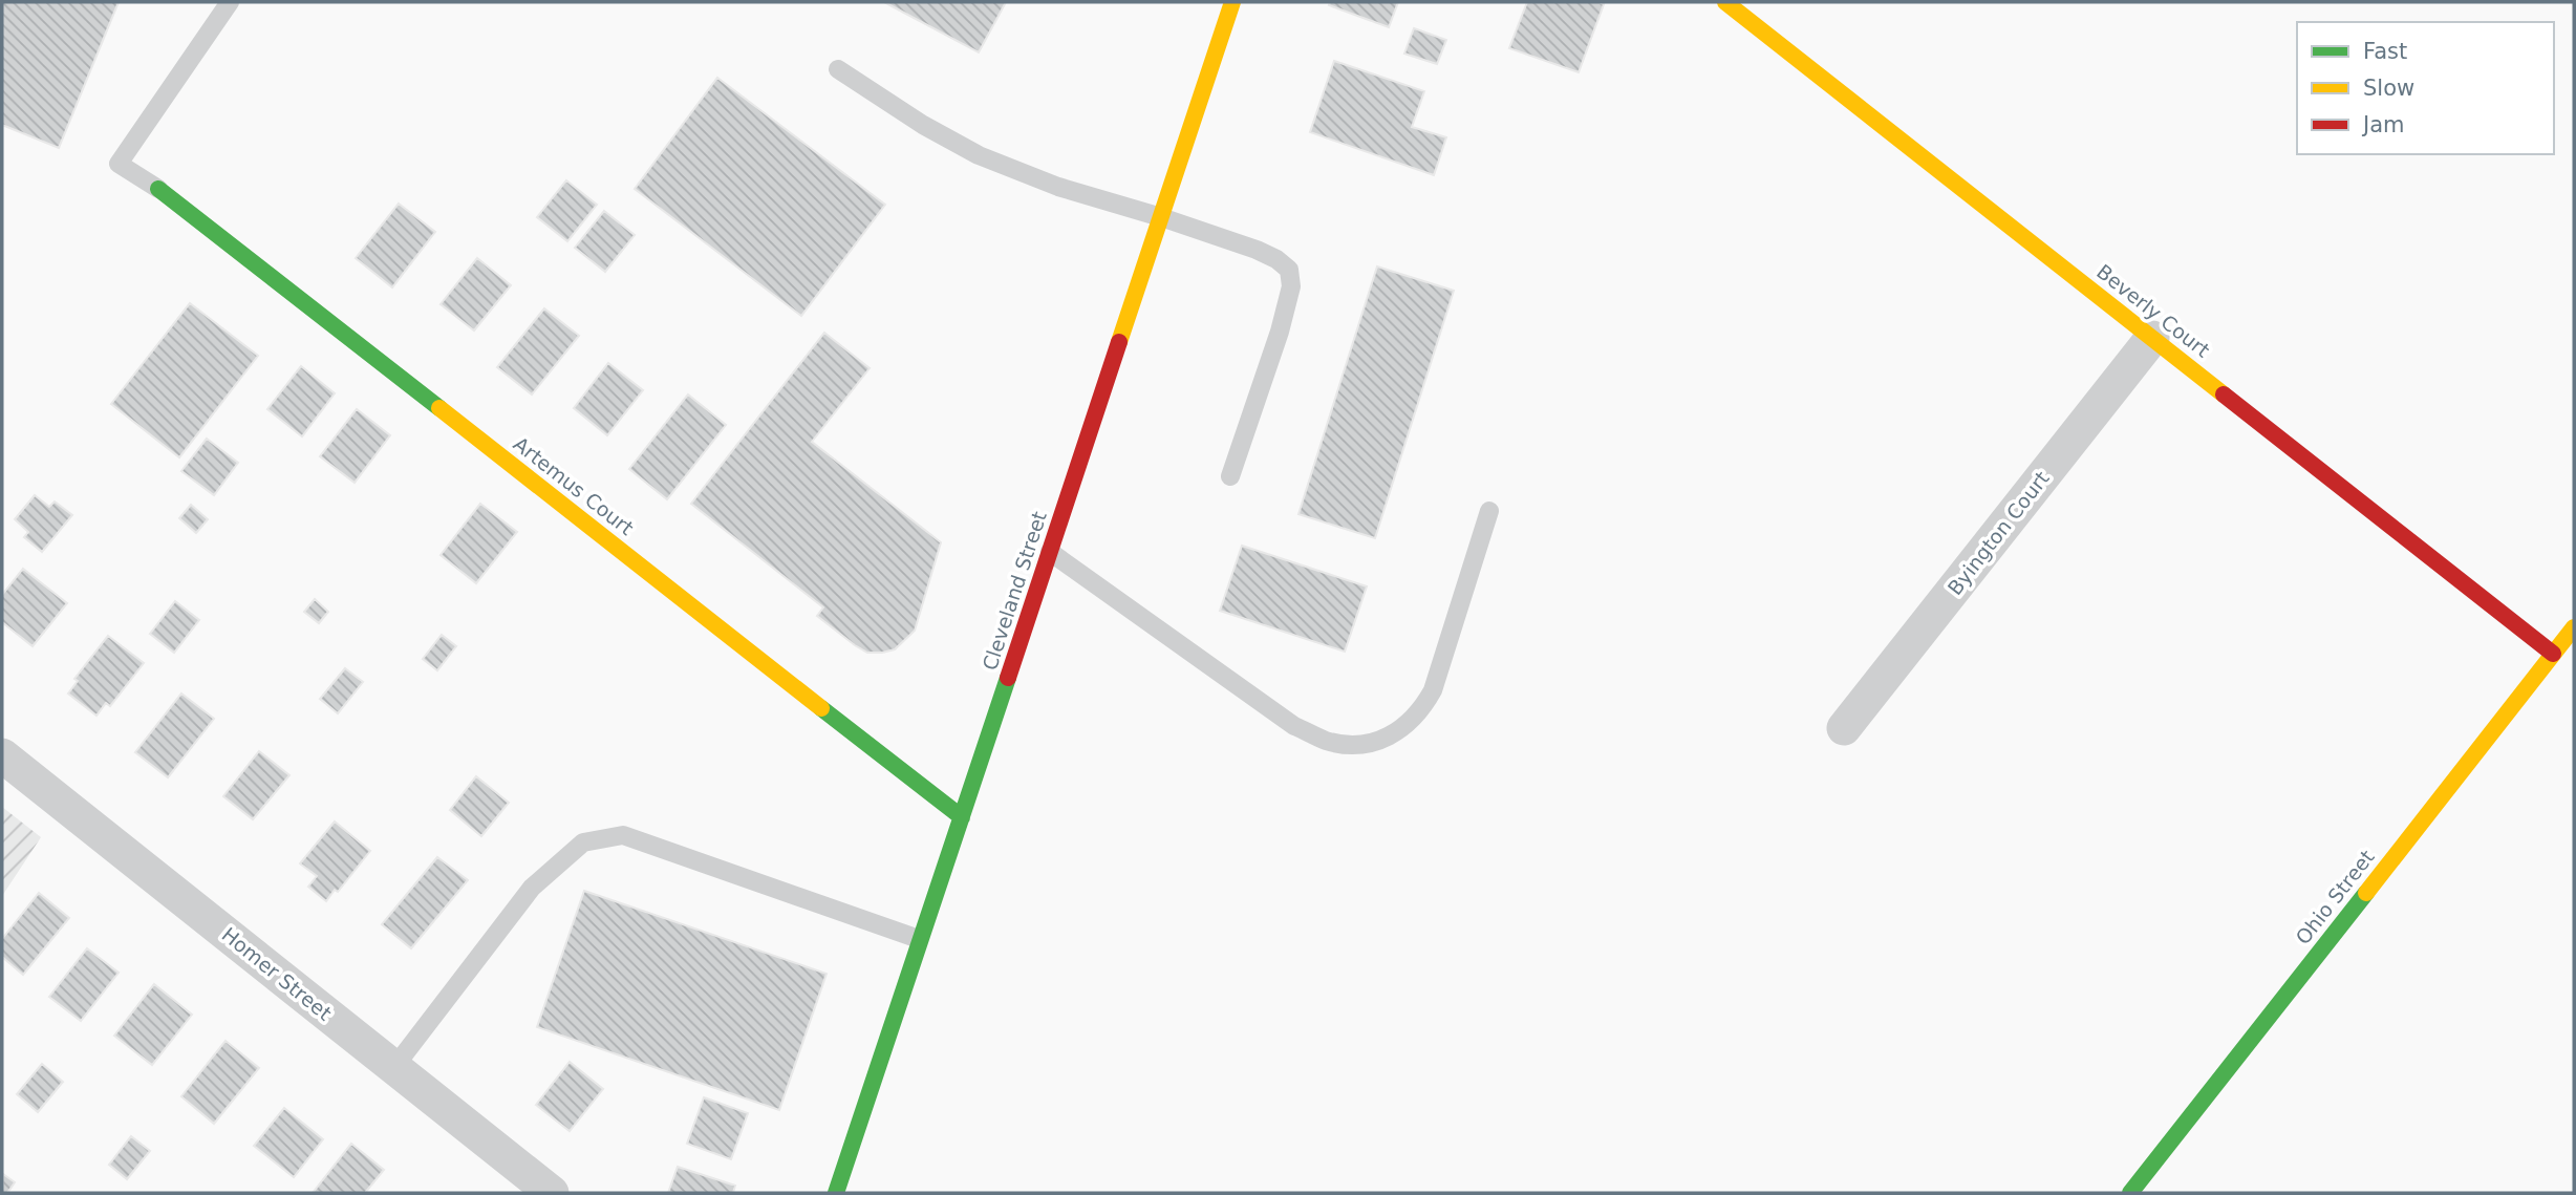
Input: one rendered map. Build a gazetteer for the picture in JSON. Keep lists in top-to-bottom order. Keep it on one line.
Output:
{"streets":{"street":["Beverly Court","Artemus Court","Byington Court","Cleveland Street","Ohio Street","Homer Street"]},"crossings":[["Beverly Court","Byington Court"],["Beverly Court","Ohio Street"],["Artemus Court","Cleveland Street"]],"legend":["Fast","Slow","Jam"]}
